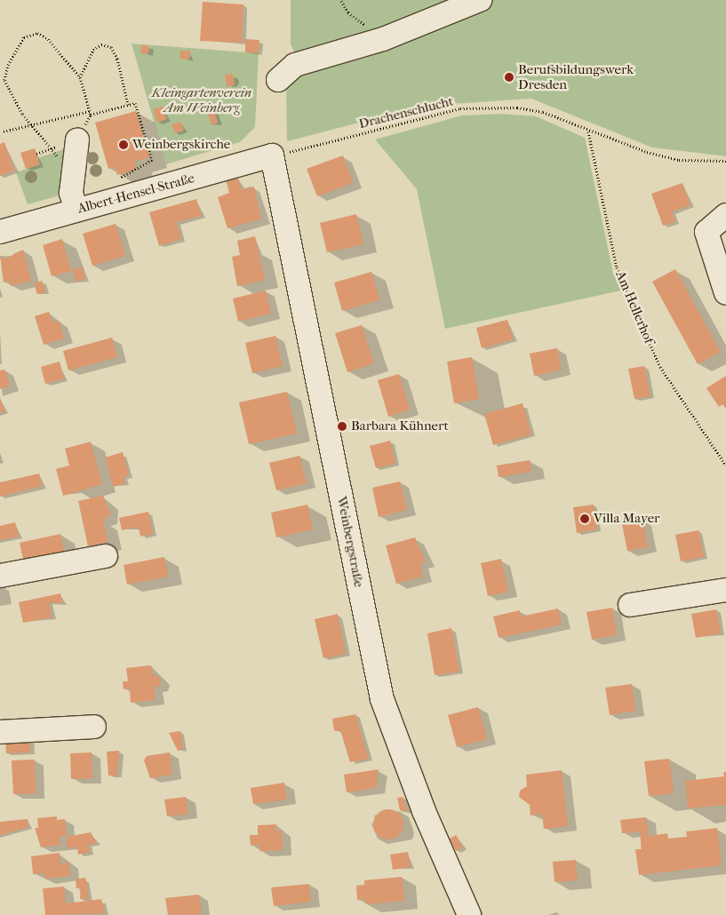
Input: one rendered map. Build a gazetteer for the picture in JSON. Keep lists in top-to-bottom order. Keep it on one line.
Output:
{"streets":{"street":["Albert-Hensel-Straße","Weinbergstraße"],"path":["Drachenschlucht","Am Hellerhof"]},"crossings":[["Drachenschlucht","Albert-Hensel-Straße"],["Drachenschlucht","Am Hellerhof"],["Drachenschlucht","Weinbergstraße"],["Albert-Hensel-Straße","Weinbergstraße"]],"parks":["Kleingartenverein Am Weinberg"],"places":["Berufsbildungswerk Dresden","Weinbergskirche","Barbara Kühnert","Villa Mayer"]}
